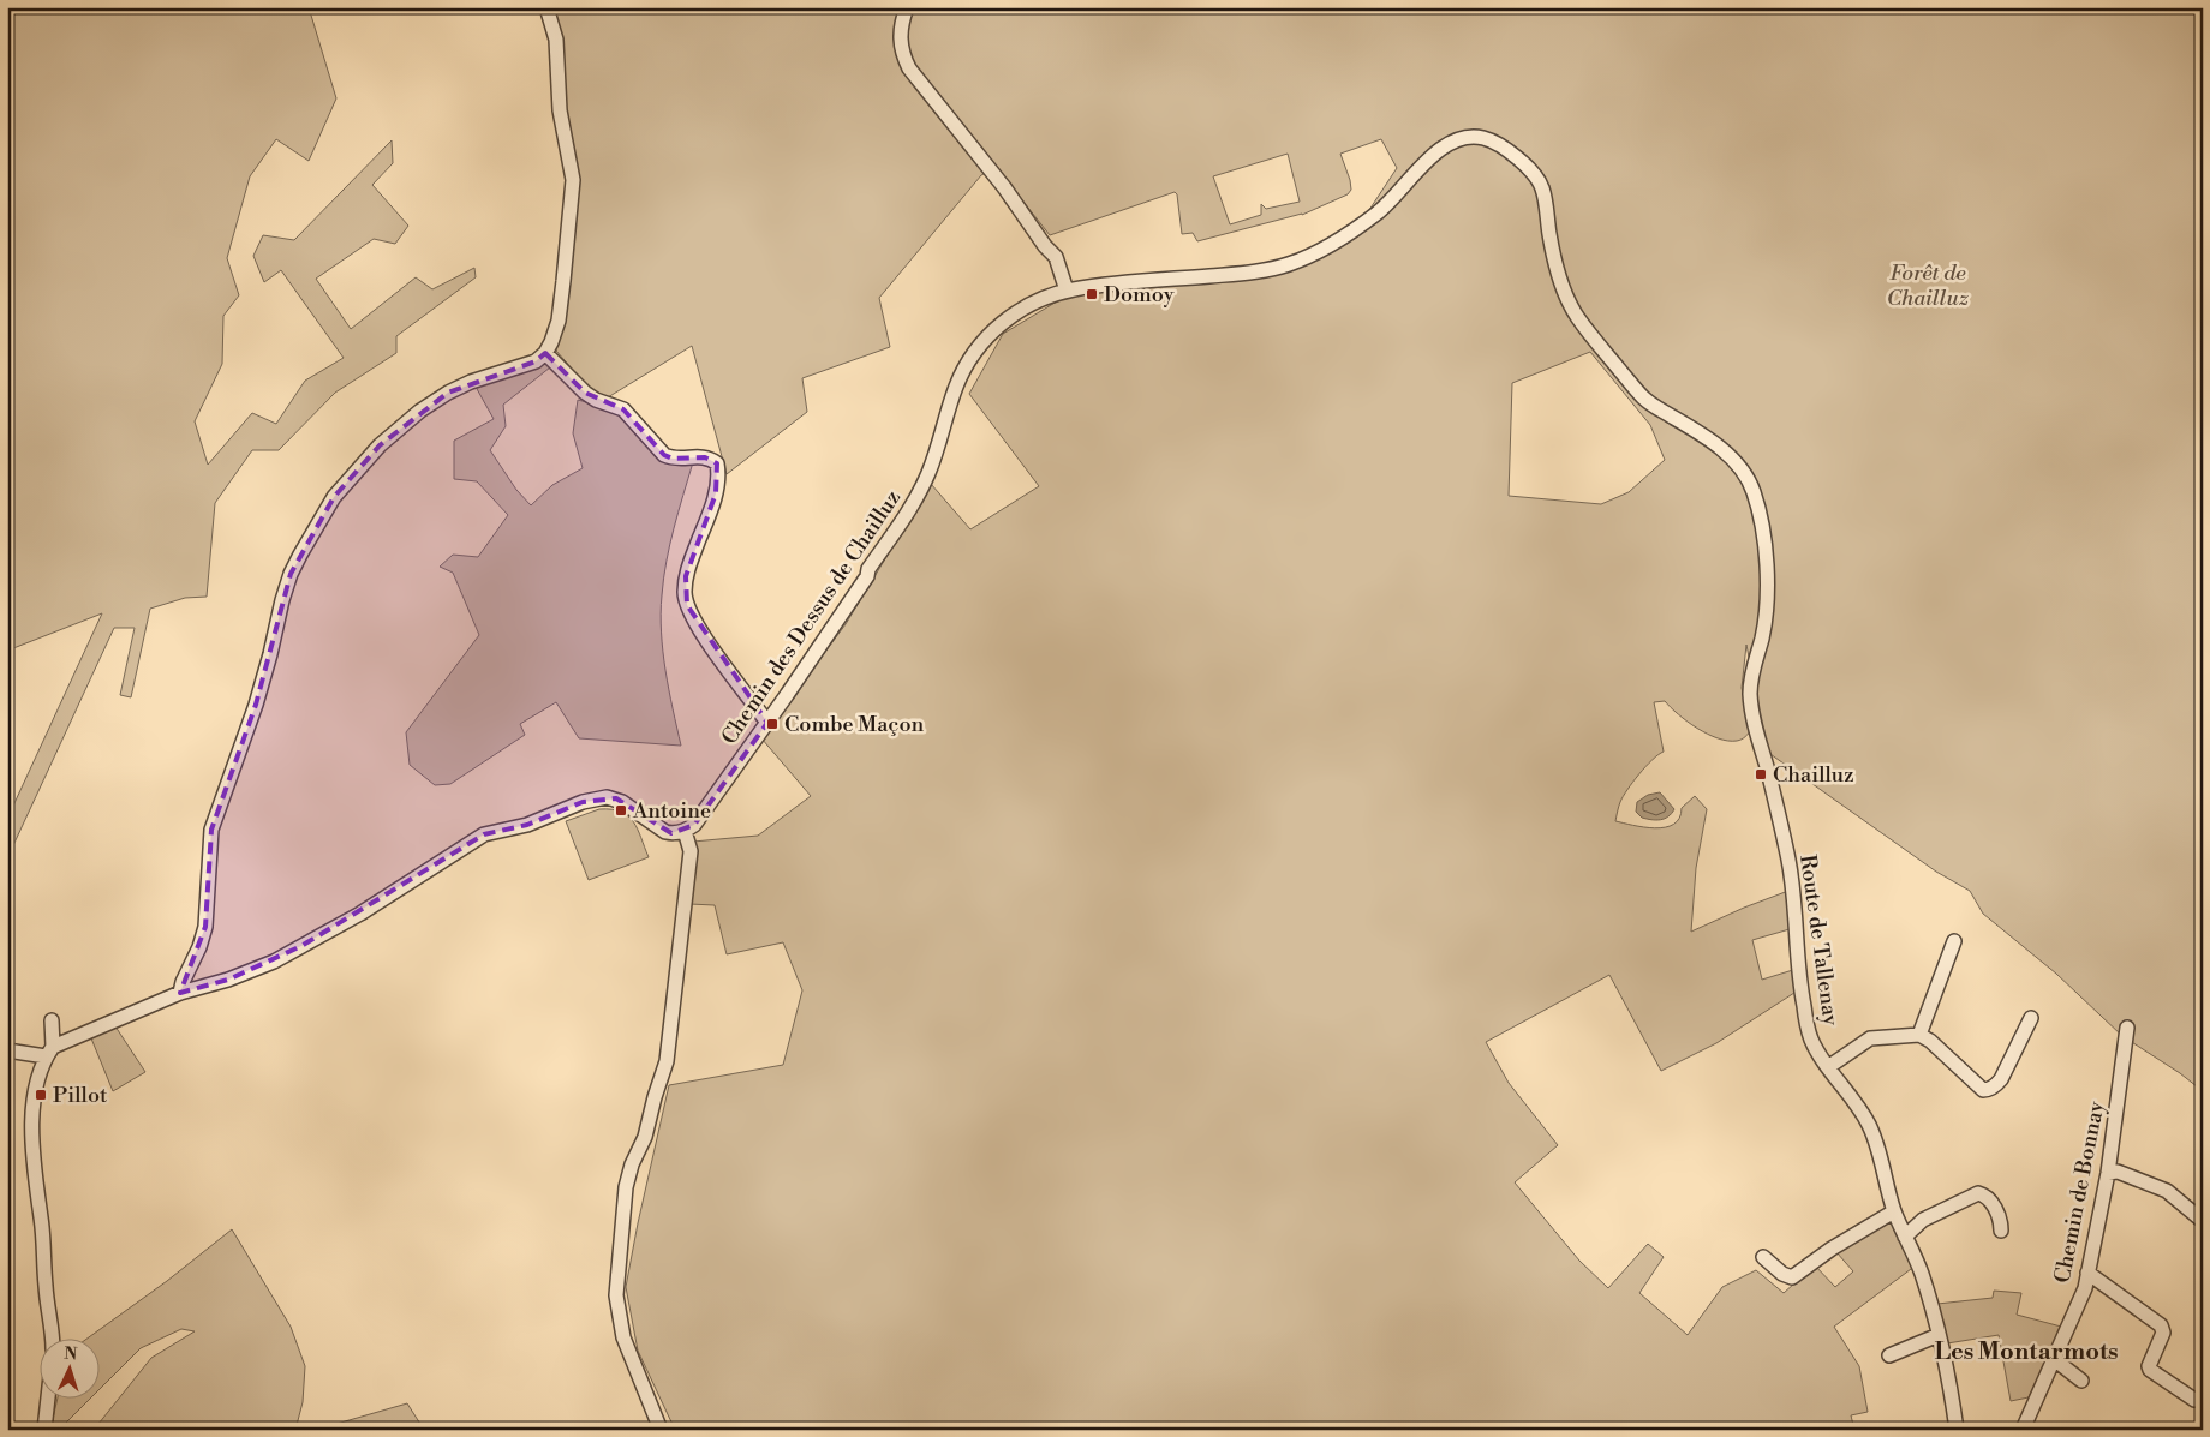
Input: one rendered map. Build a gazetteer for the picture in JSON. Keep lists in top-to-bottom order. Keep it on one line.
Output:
{"streets":{"street":["Chemin des Dessus de Chailluz","Route de Tallenay","Chemin de Bonnay"]},"crossings":[["Chemin des Dessus de Chailluz","Route de Tallenay"]],"districts":["Les Montarmots"],"parks":["Forêt de Chailluz"],"places":{"transit":["Domoy","Combe Maçon","Chailluz","Antoine","Pillot"]},"north":"top"}
